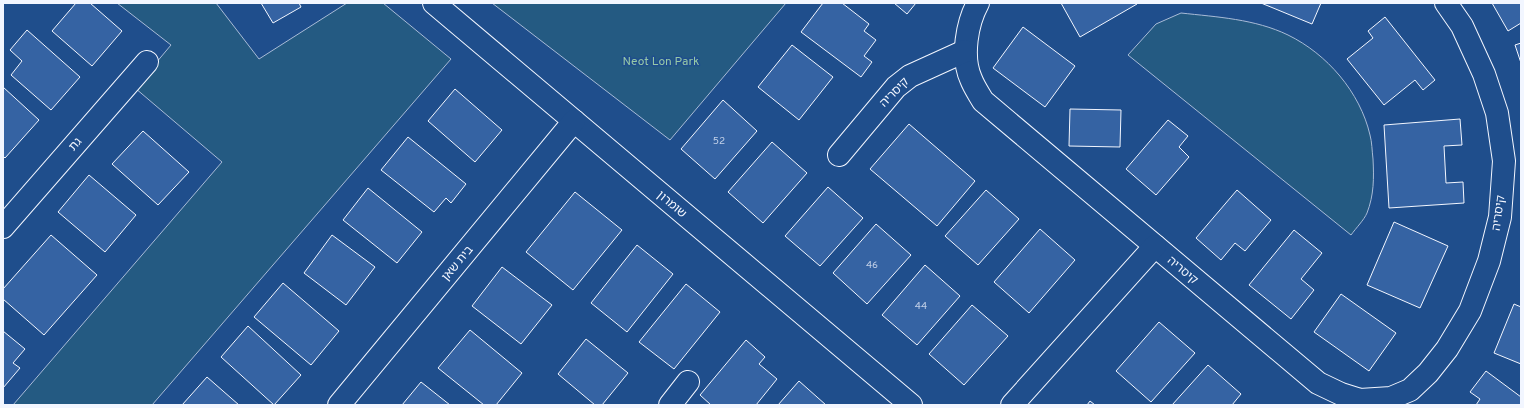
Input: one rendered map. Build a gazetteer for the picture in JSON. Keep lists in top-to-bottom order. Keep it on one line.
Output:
{"streets":{"street":["קיסריה","גת","שומרון","בית שאן"]},"crossings":[["שומרון","בית שאן"]],"parks":["Neot Lon Park"],"house_numbers":["52","46","44"]}
